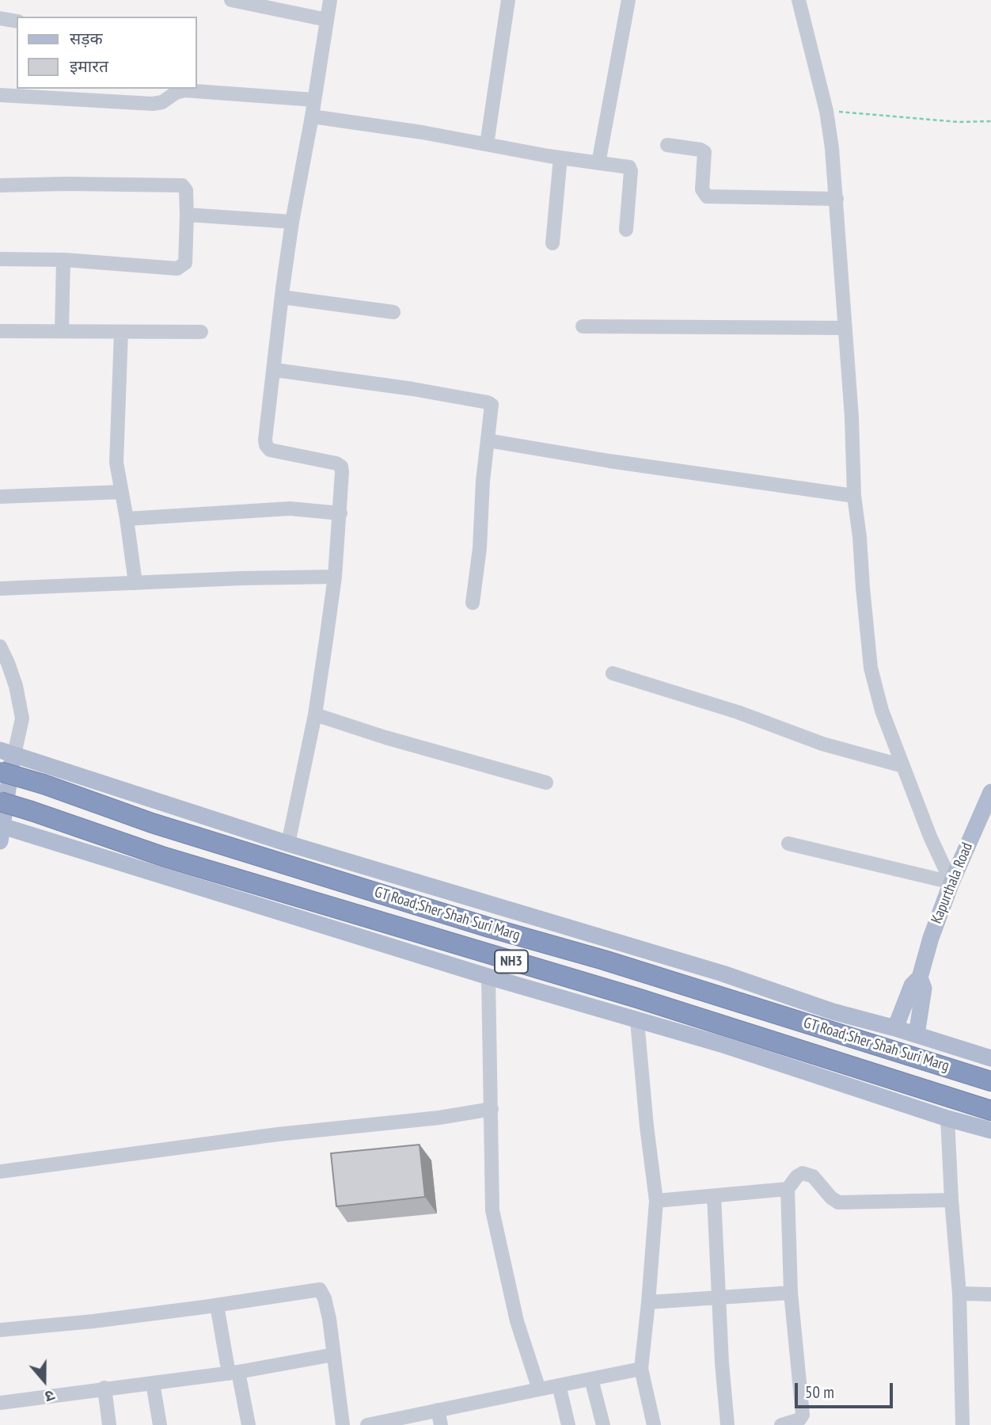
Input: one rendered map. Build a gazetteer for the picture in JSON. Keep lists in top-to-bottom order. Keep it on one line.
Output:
{"streets":{"highway":["GT Road;Sher Shah Suri Marg","NH3"],"main road":["Kapurthala Road"]},"legend":["सड़क","इमारत"],"scale_bar":"50 m","north":"bottom"}
